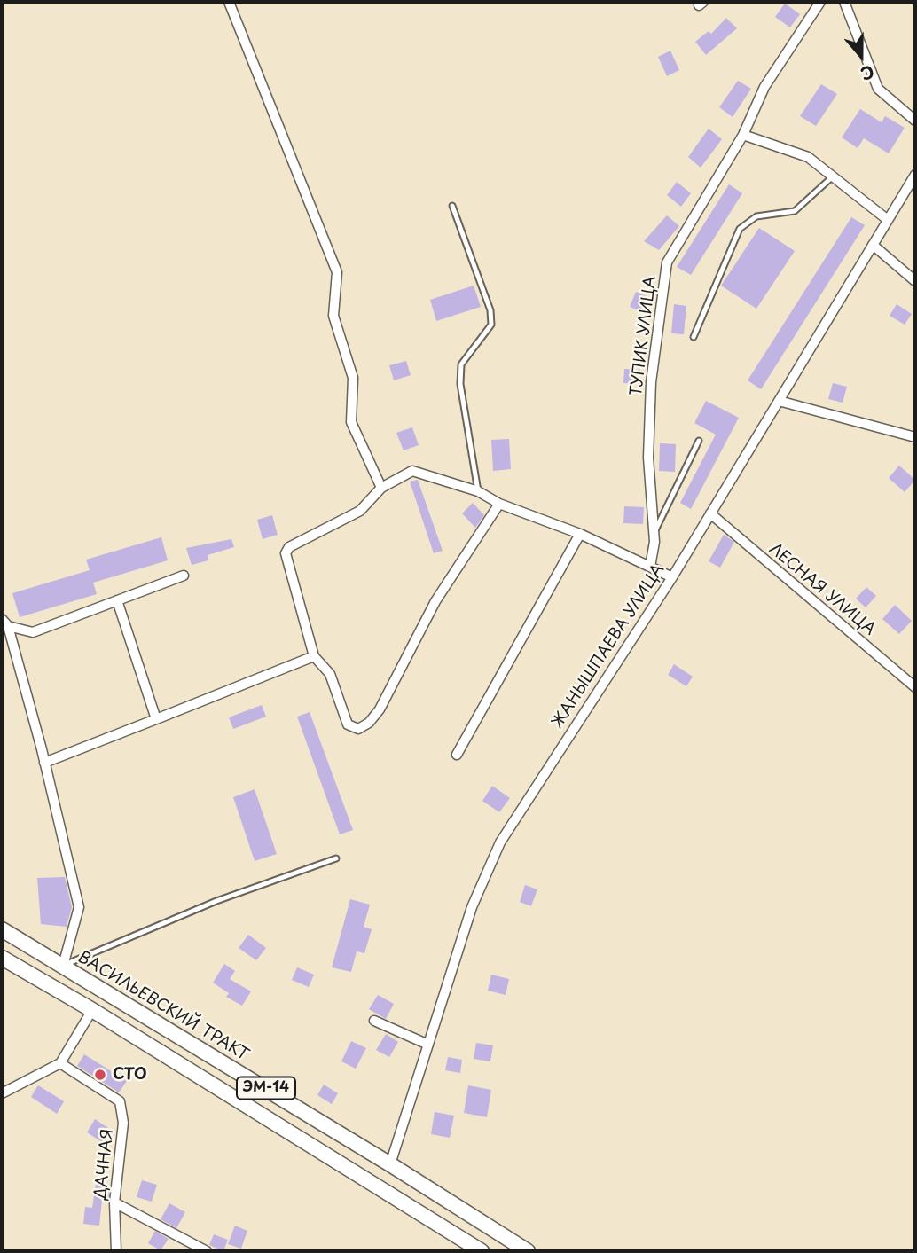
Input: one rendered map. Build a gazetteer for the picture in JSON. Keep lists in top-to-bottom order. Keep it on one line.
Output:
{"streets":{"main road":["ВАСИЛЬЕВСКИЙ ТРАКТ","ЭМ-14"],"street":["ТУПИК УЛИЦА","ЛЕСНАЯ УЛИЦА","ЖАНЫШПАЕВА УЛИЦА","ДАЧНАЯ"]},"crossings":[["ЛЕСНАЯ УЛИЦА","ЖАНЫШПАЕВА УЛИЦА"],["ЖАНЫШПАЕВА УЛИЦА","ВАСИЛЬЕВСКИЙ ТРАКТ"]],"places":["СТО"],"north":"bottom"}
